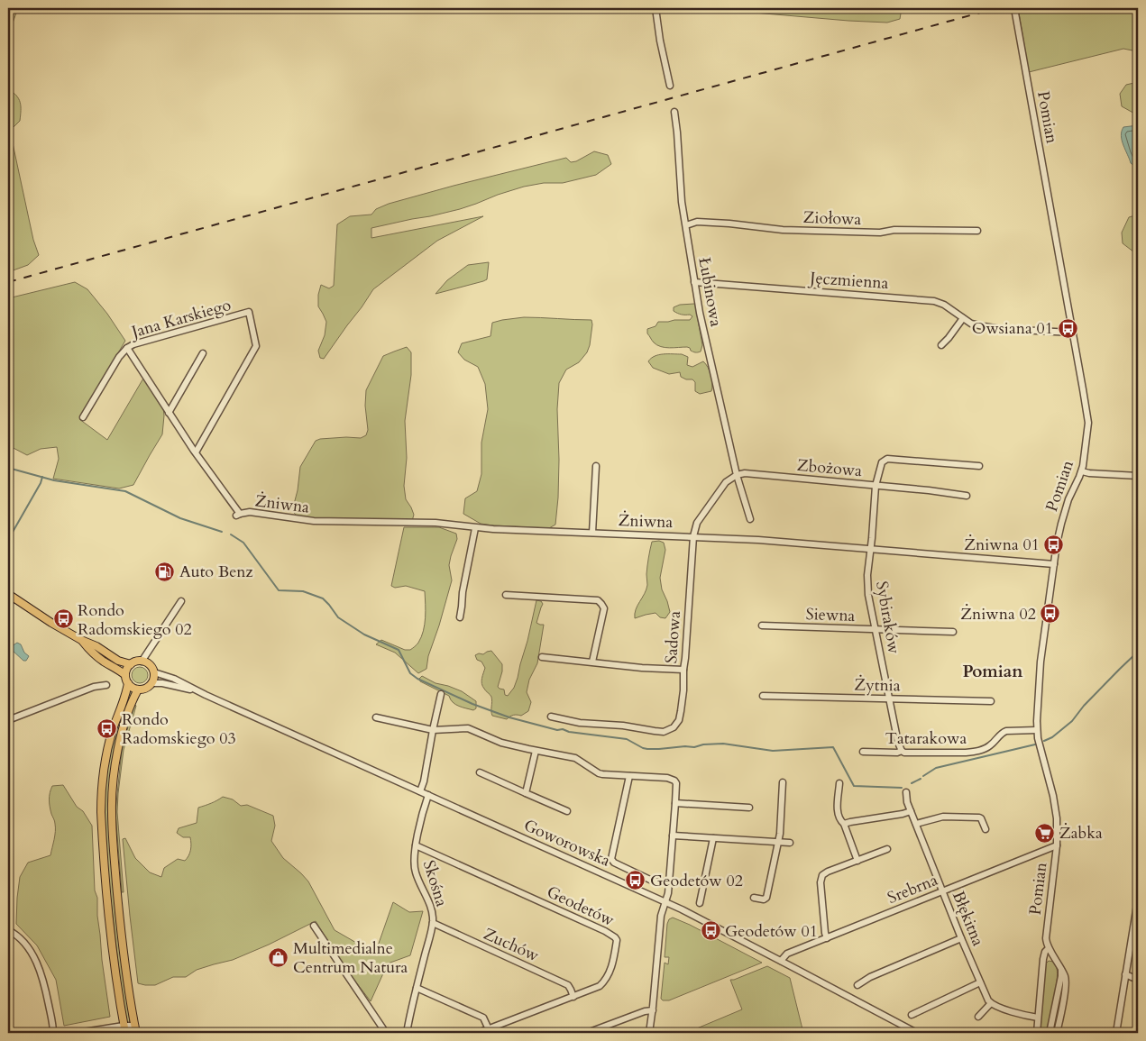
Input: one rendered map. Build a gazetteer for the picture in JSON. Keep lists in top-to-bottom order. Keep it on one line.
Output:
{"streets":{"street":["Pomian","Ziołowa","Jęczmienna","Łubinowa","Jana Karskiego","Zbożowa","Żniwna","Siewna","Sybiraków","Sadowa","Żytnia","Tatarakowa","Goworowska","Skośna","Srebrna","Geodetów","Błękitna","Zuchów"]},"crossings":[["Pomian","Jęczmienna"],["Pomian","Żniwna"],["Pomian","Tatarakowa"],["Pomian","Srebrna"],["Ziołowa","Łubinowa"],["Jęczmienna","Łubinowa"],["Łubinowa","Zbożowa"],["Łubinowa","Sadowa"],["Jana Karskiego","Żniwna"],["Zbożowa","Sybiraków"],["Zbożowa","Sadowa"],["Żniwna","Sybiraków"],["Żniwna","Sadowa"],["Siewna","Sybiraków"],["Sybiraków","Żytnia"],["Sybiraków","Tatarakowa"],["Goworowska","Skośna"],["Goworowska","Srebrna"],["Skośna","Geodetów"],["Skośna","Zuchów"],["Srebrna","Błękitna"],["Geodetów","Zuchów"]],"districts":["Pomian"],"places":{"bus stop":["Owsiana 01","Żniwna 01","Żniwna 02","Rondo Radomskiego 02","Rondo Radomskiego 03","Geodetów 02","Geodetów 01"],"fuel station":["Auto Benz"],"supermarket":["Żabka"],"shop":["Multimedialne Centrum Natura"]}}
